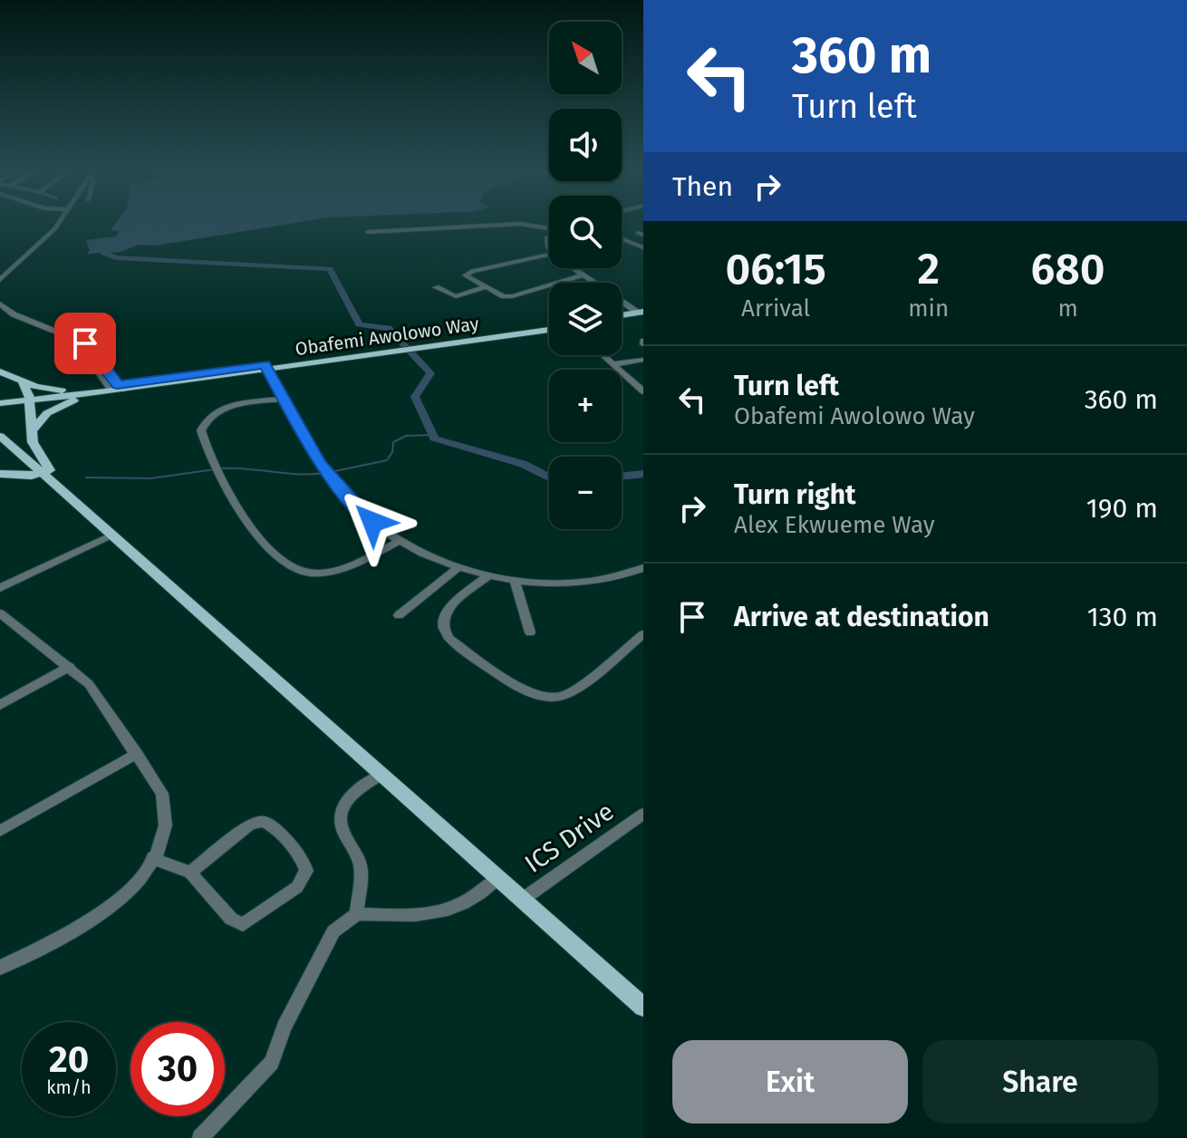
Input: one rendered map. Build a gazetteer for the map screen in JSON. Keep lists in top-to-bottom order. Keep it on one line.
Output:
{"streets":{"main road":["Obafemi Awolowo Way"],"street":["ICS Drive"]},"north":"top left","page":{"turn":["360 m","Turn left"],"map_buttons":["+","−"],"then":"Then","eta":["06:15","Arrival","2","min","680","m"],"list":[{"name":"Turn left","note":"Obafemi Awolowo Way","value":"360 m"},{"name":"Turn right","note":"Alex Ekwueme Way","value":"190 m"},{"name":"Arrive at destination","value":"130 m"}],"speed":"20 km/h","limit":"30","buttons":["Exit","Share"]}}
